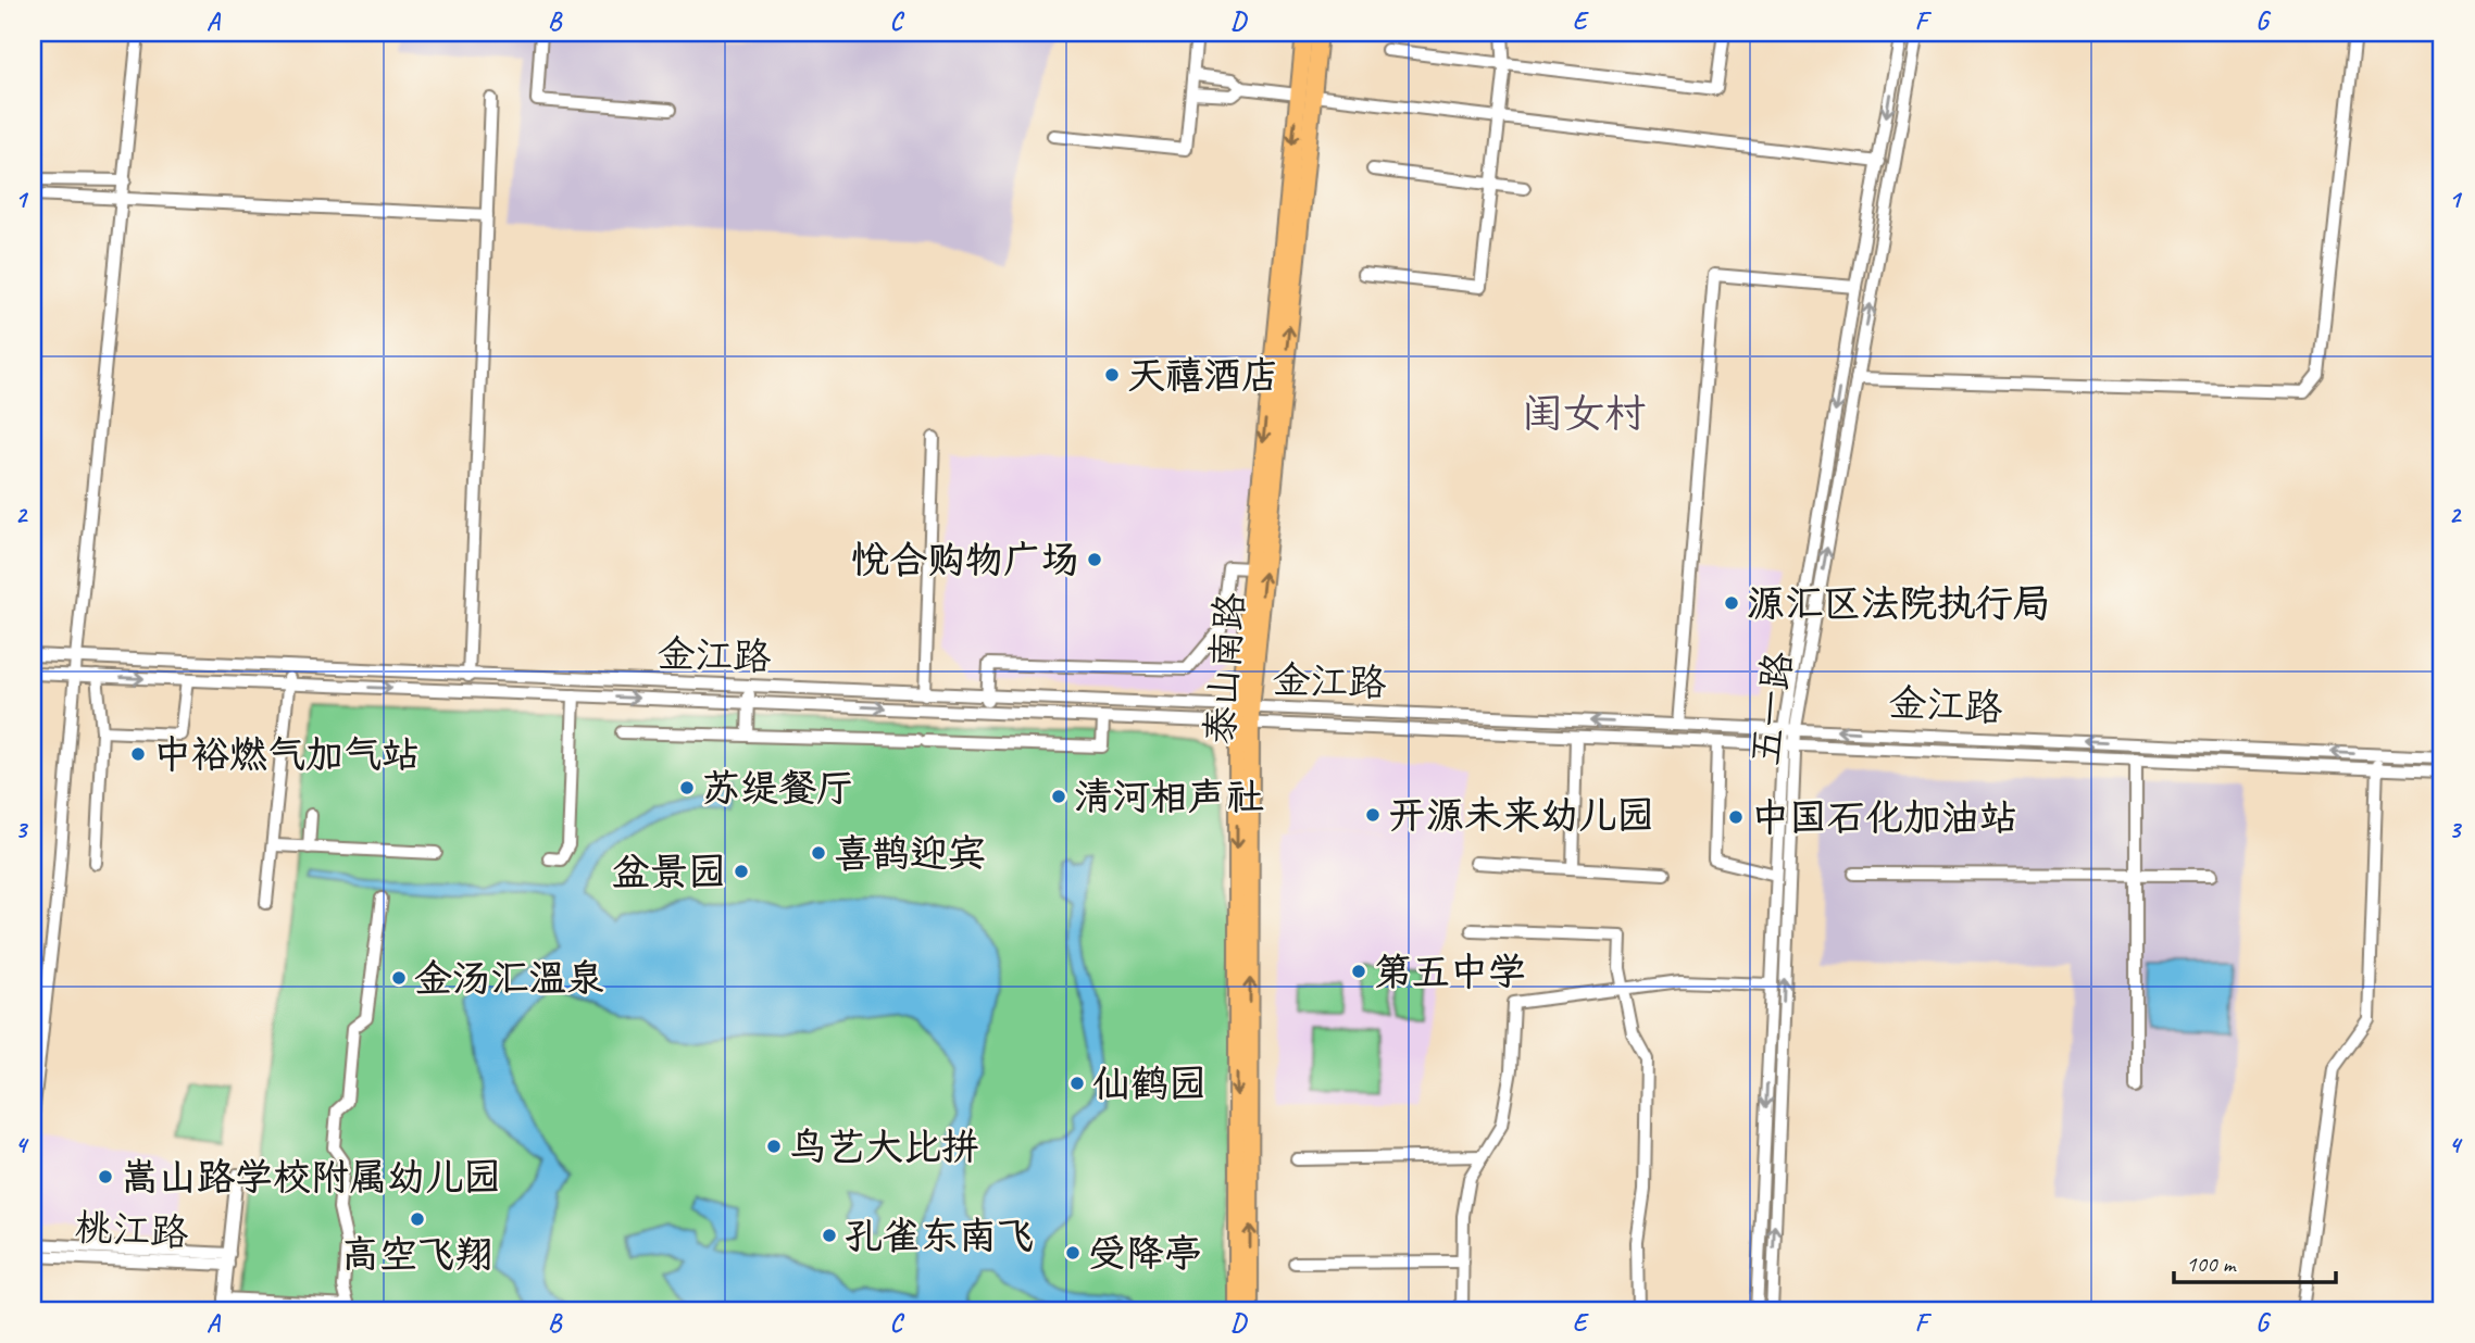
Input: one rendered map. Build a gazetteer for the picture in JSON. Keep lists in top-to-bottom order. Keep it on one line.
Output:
{"streets":{"main road":["泰山南路"],"street":["金江路","五一路","桃江路"]},"crossings":[["金江路","泰山南路"],["金江路","五一路"]],"districts":["闺女村"],"places":["天禧酒店","悦合购物广场","源汇区法院执行局","中裕燃气加气站","苏缇餐厅","清河相声社","开源未来幼儿园","中国石化加油站","喜鹊迎宾","盆景园","第五中学","金汤汇温泉","仙鹤园","鸟艺大比拼","嵩山路学校附属幼儿园","高空飞翔","孔雀东南飞","受降亭"],"scale_bar":"100 m","grid":{"columns":["A","B","C","D","E","F","G"],"rows":["1","2","3","4"]}}
